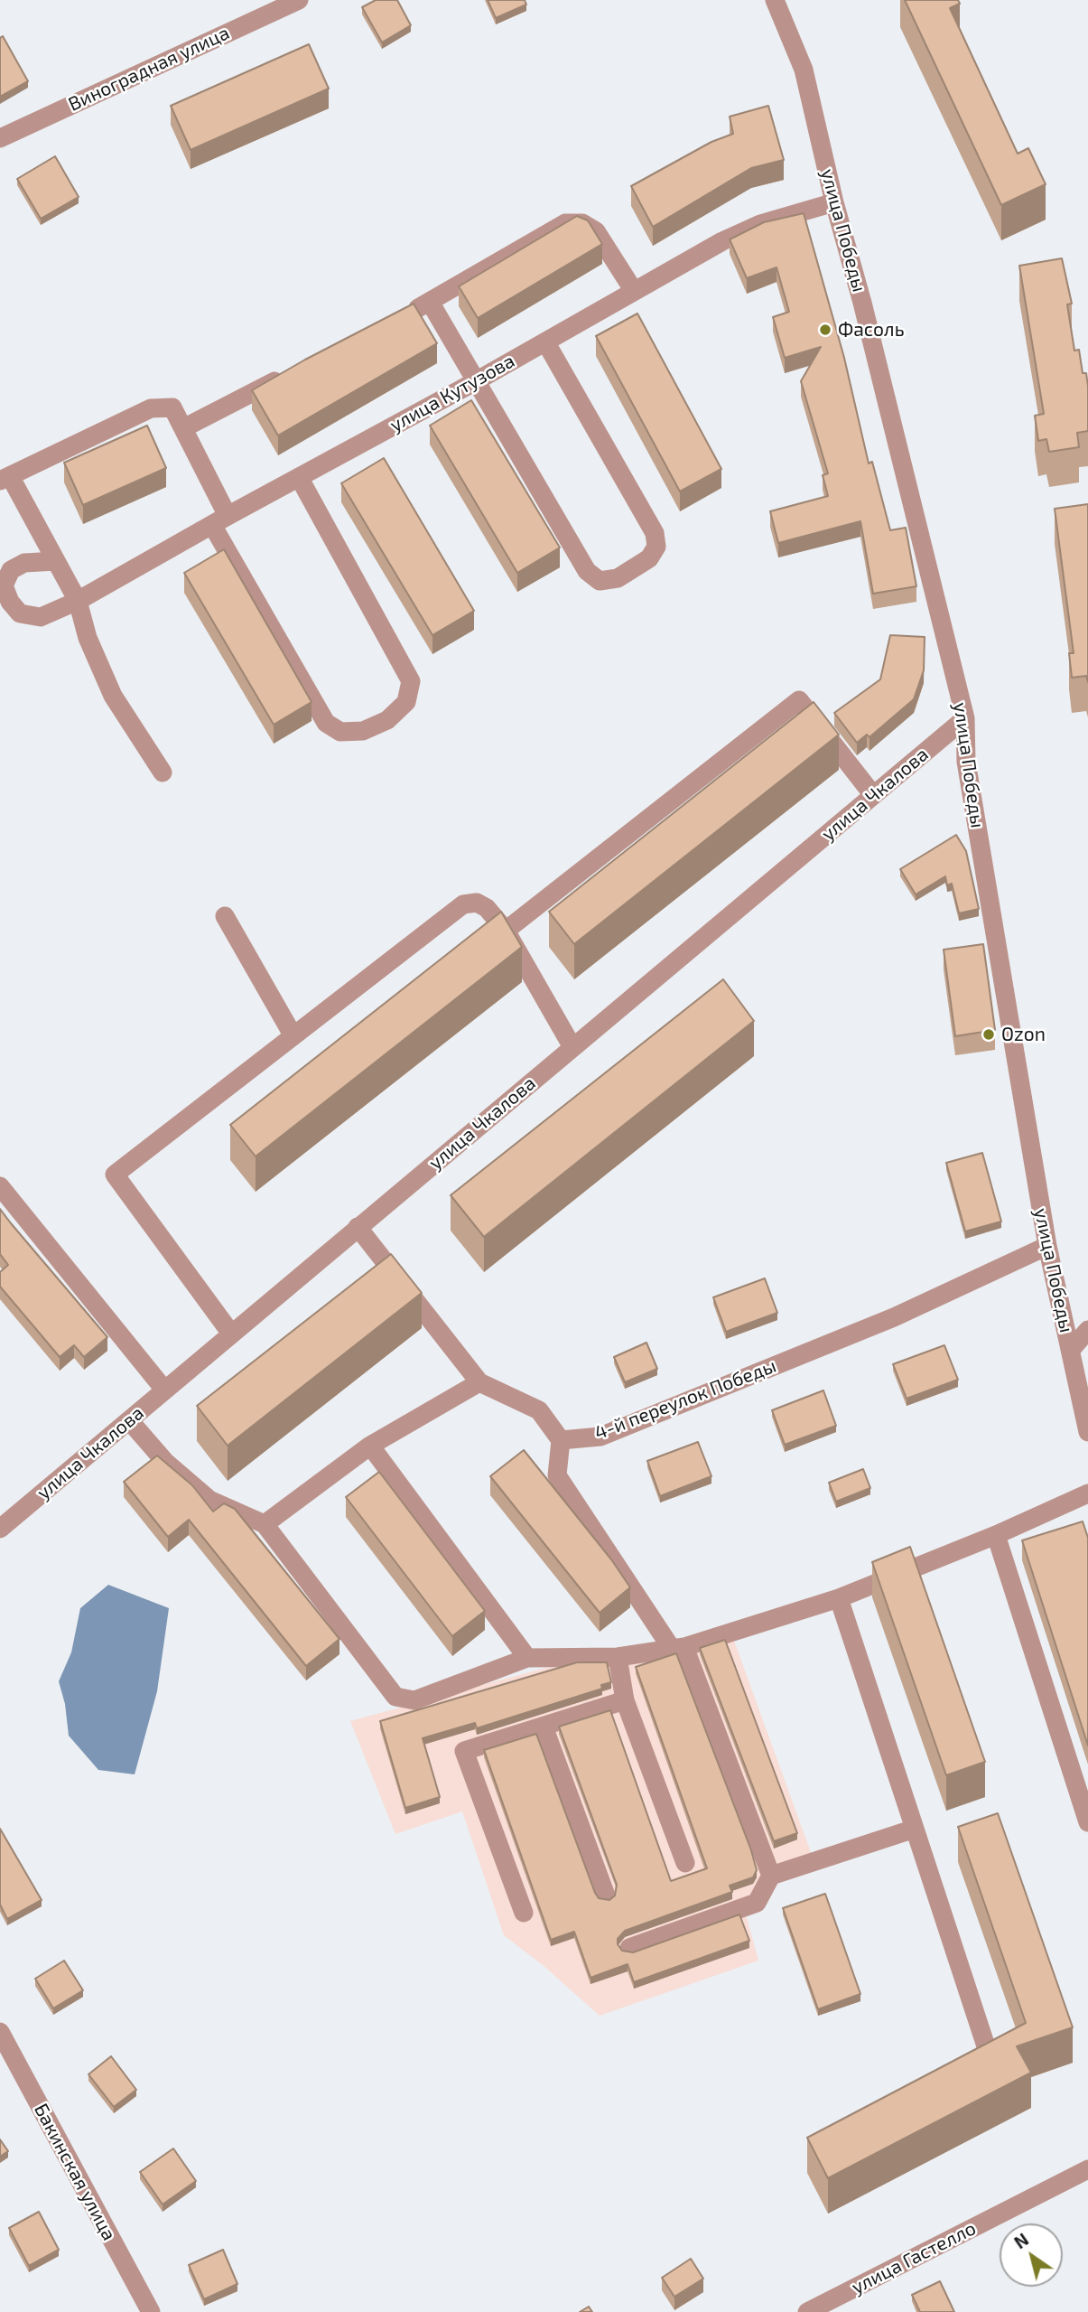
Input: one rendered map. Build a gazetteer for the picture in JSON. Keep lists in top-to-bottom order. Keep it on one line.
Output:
{"streets":{"street":["Виноградная улица","улица Победы","улица Кутузова","улица Чкалова","4-й переулок Победы","Бакинская улица","улица Гастелло"]},"crossings":[["улица Победы","улица Кутузова"],["улица Победы","улица Чкалова"],["улица Победы","4-й переулок Победы"]],"places":["Фасоль","Ozon"],"north":"top left"}
